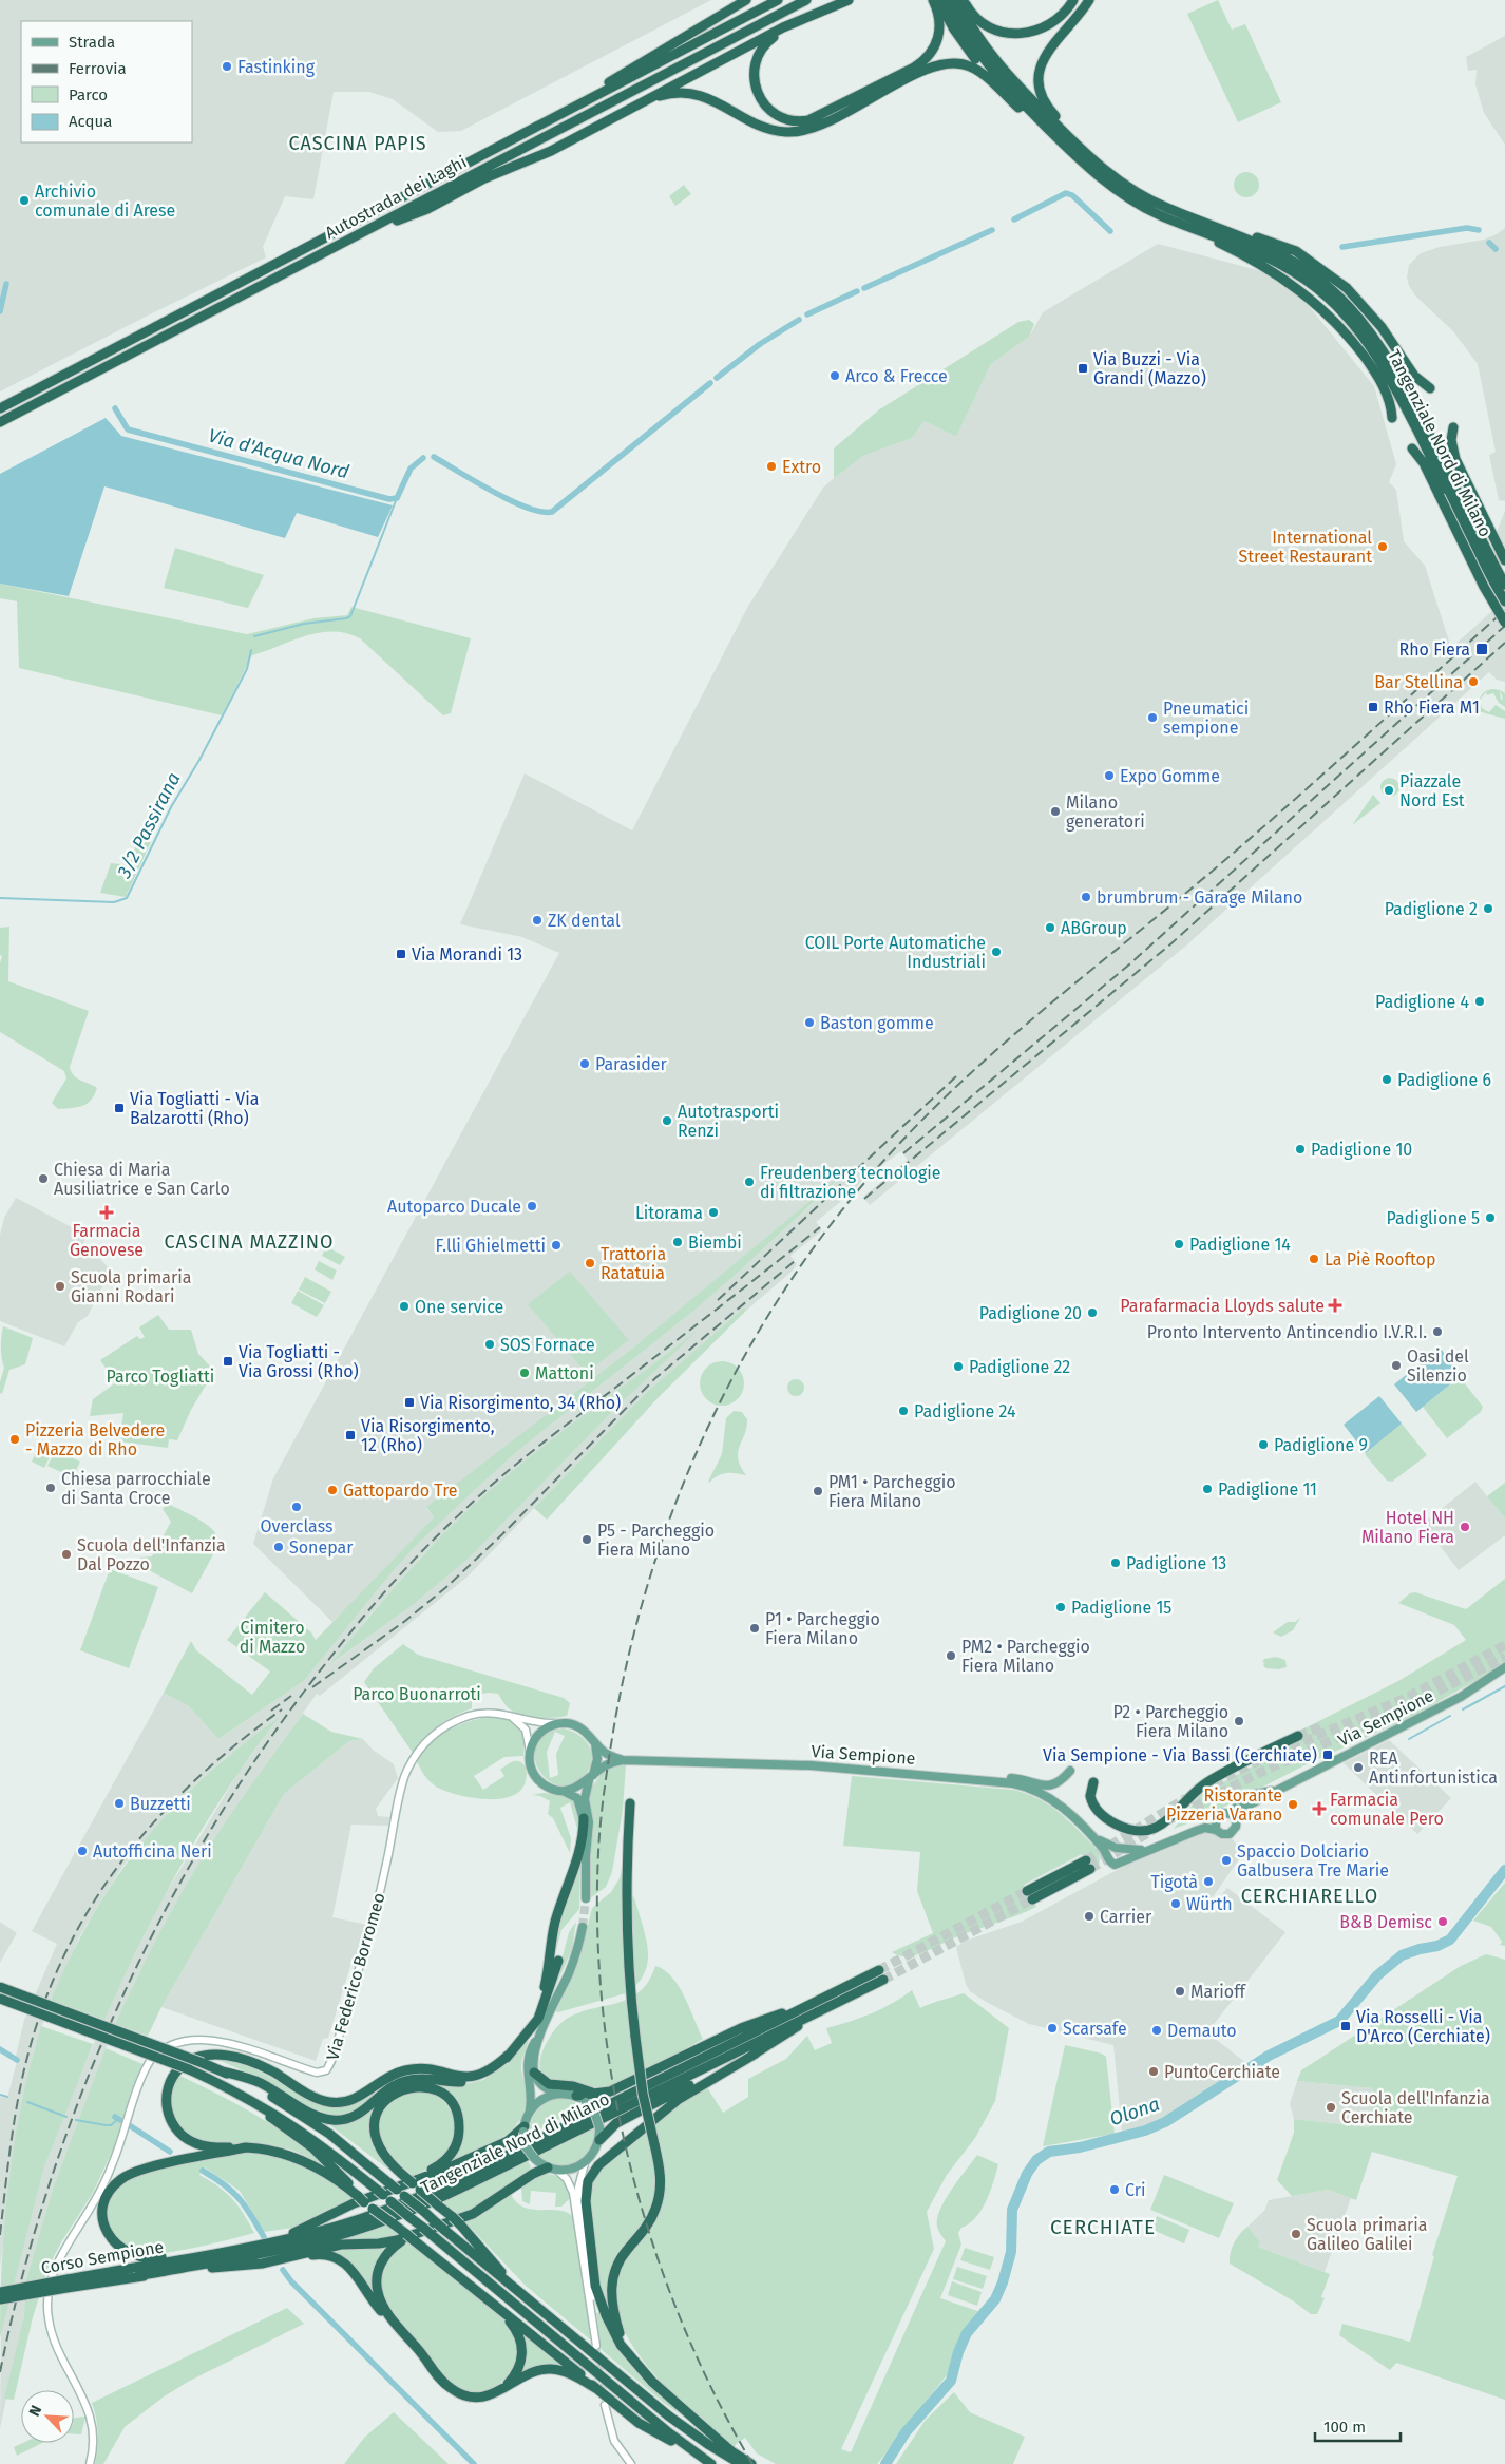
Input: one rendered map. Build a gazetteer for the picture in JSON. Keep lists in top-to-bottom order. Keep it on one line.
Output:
{"streets":{"highway":["Autostrada dei Laghi","Tangenziale Nord di Milano","Corso Sempione"],"main road":["Via Sempione","Via Federico Borromeo"]},"crossings":[["Tangenziale Nord di Milano","Corso Sempione"],["Via Sempione","Via Federico Borromeo"]],"districts":["CASCINA PAPIS","CASCINA MAZZINO","CERCHIARELLO","CERCHIATE"],"water":["Via d'Acqua Nord","3/2 Passirana","Olona"],"parks":["Parco Togliatti","Cimitero di Mazzo","Parco Buonarroti"],"places":{"other":["Fastinking","Archivio comunale di Arese","Arco & Frecce","Extro","International Street Restaurant","Bar Stellina","Pneumatici sempione","Expo Gomme","Piazzale Nord Est","Milano generatori","brumbrum - Garage Milano","Padiglione 2","ZK dental","ABGroup","COIL Porte Automatiche Industriali","Padiglione 4","Baston gomme","Parasider","Padiglione 6","Autotrasporti Renzi","Padiglione 10","Chiesa di Maria Ausiliatrice e San Carlo","Freudenberg tecnologie di filtrazione","Autoparco Ducale","Litorama","Padiglione 5","Biembi","Padiglione 14","F.lli Ghielmetti","La Piè Rooftop","Trattoria Ratatuia","Scuola primaria Gianni Rodari","One service","Padiglione 20","Pronto Intervento Antincendio I.V.R.I.","SOS Fornace","Oasi del Silenzio","Padiglione 22","Mattoni","Padiglione 24","Pizzeria Belvedere - Mazzo di Rho","Padiglione 9","Chiesa parrocchiale di Santa Croce","Padiglione 11","Gattopardo Tre","PM1 • Parcheggio Fiera Milano","Overclass","Hotel NH Milano Fiera","P5 - Parcheggio Fiera Milano","Sonepar","Scuola dell'Infanzia Dal Pozzo","Padiglione 13","Padiglione 15","P1 • Parcheggio Fiera Milano","PM2 • Parcheggio Fiera Milano","P2 • Parcheggio Fiera Milano","REA Antinfortunistica","Buzzetti","Ristorante Pizzeria Varano","Autofficina Neri","Spaccio Dolciario Galbusera Tre Marie","Tigotà","Würth","Carrier","B&B Demisc","Marioff","Scarsafe","Demauto","PuntoCerchiate","Scuola dell'Infanzia Cerchiate","Cri","Scuola primaria Galileo Galilei"],"transit":["Via Buzzi - Via Grandi (Mazzo)","Rho Fiera","Rho Fiera M1","Via Morandi 13","Via Togliatti - Via Balzarotti (Rho)","Via Togliatti - Via Grossi (Rho)","Via Risorgimento, 34 (Rho)","Via Risorgimento, 12 (Rho)","Via Sempione - Via Bassi (Cerchiate)","Via Rosselli - Via D'Arco (Cerchiate)"],"health":["Farmacia Genovese","Parafarmacia Lloyds salute","Farmacia comunale Pero"]},"legend":["Strada","Ferrovia","Parco","Acqua"],"scale_bar":"100 m","north":"top left"}
